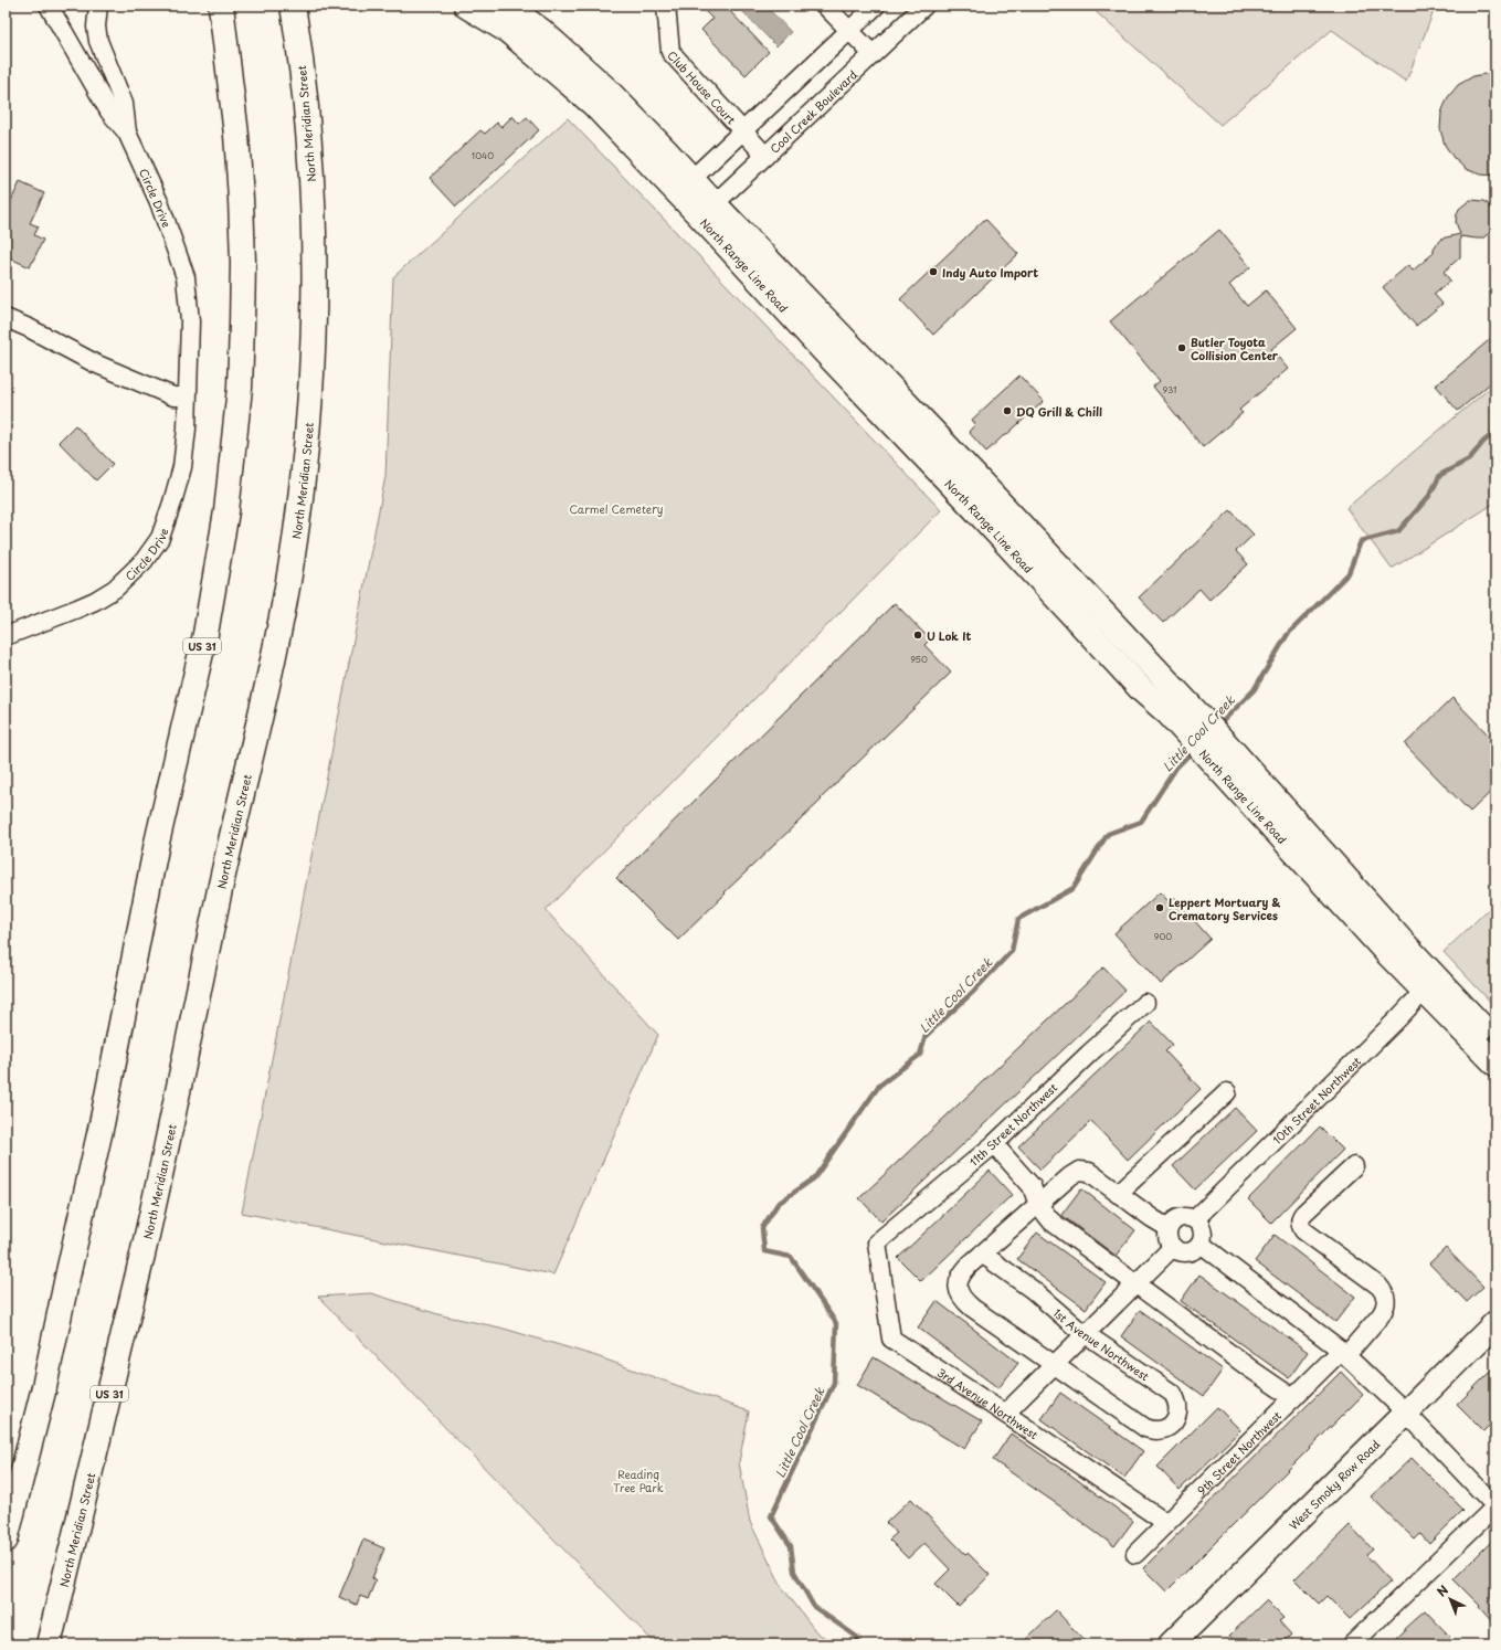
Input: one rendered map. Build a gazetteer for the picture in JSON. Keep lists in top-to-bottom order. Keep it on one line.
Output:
{"streets":{"main road":["North Meridian Street","North Range Line Road","US 31","West Smoky Row Road"],"street":["Club House Court","Cool Creek Boulevard","Circle Drive","10th Street Northwest","11th Street Northwest","1st Avenue Northwest","3rd Avenue Northwest","9th Street Northwest"]},"crossings":[["Club House Court","Cool Creek Boulevard"],["Cool Creek Boulevard","North Range Line Road"],["North Range Line Road","10th Street Northwest"],["11th Street Northwest","3rd Avenue Northwest"],["3rd Avenue Northwest","9th Street Northwest"]],"water":["Little Cool Creek"],"parks":["Carmel Cemetery","Reading Tree Park"],"places":["Indy Auto Import","Butler Toyota Collision Center","DQ Grill & Chill","U Lok It","Leppert Mortuary & Crematory Services"],"house_numbers":["1040","931","950","900"],"north":"top left"}
